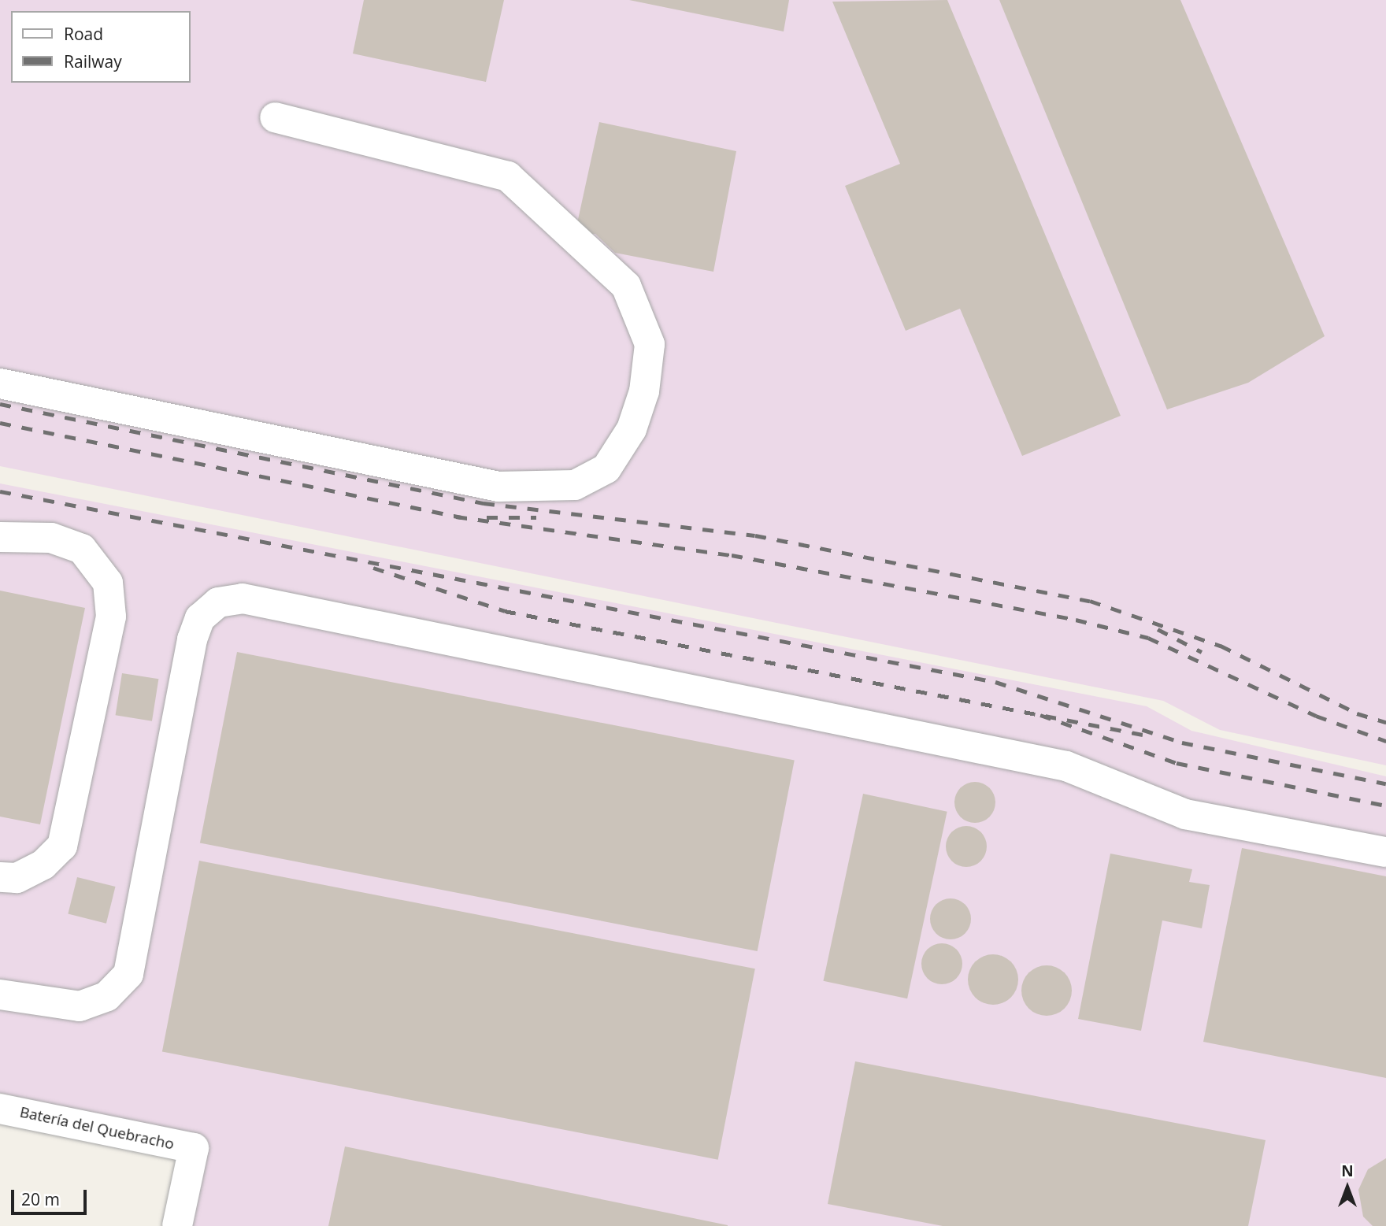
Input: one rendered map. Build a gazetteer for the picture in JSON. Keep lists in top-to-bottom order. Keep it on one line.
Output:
{"streets":{"street":["Batería del Quebracho"]},"legend":["Road","Railway"],"scale_bar":"20 m","north":"top"}
